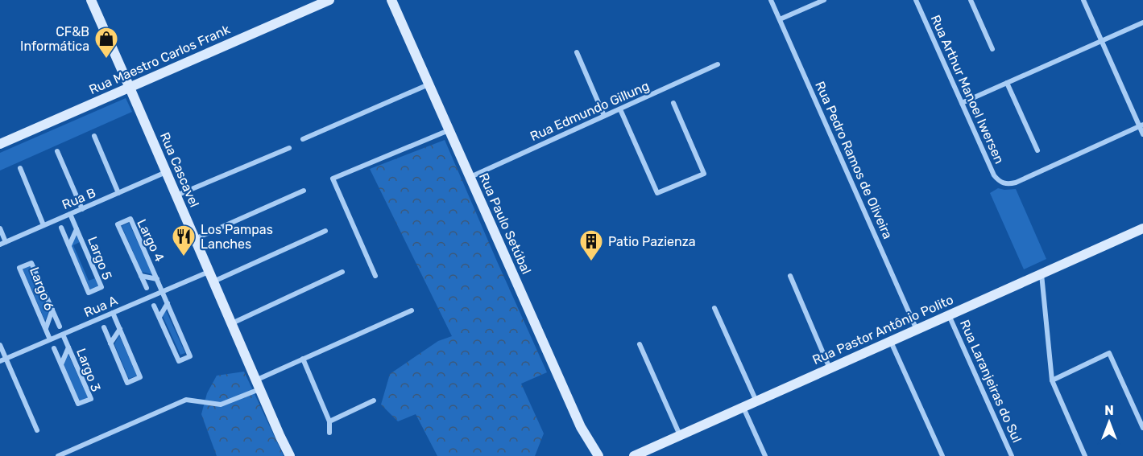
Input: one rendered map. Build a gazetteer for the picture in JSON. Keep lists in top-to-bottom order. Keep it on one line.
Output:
{"streets":{"main road":["Rua Maestro Carlos Frank","Rua Cascavel","Rua Paulo Setúbal","Rua Pastor Antônio Polito"],"street":["Rua Arthur Manoel Iwersen","Rua Edmundo Gillung","Rua Pedro Ramos de Oliveira","Rua B","Largo 4","Largo 5","Largo 6","Rua A","Largo 3","Rua Laranjeiras do Sul"]},"crossings":[["Rua Maestro Carlos Frank","Rua Cascavel"],["Rua Edmundo Gillung","Rua Paulo Setúbal"],["Rua Pedro Ramos de Oliveira","Rua Pastor Antônio Polito"],["Rua Cascavel","Rua B"],["Rua Cascavel","Rua A"],["Rua B","Largo 5"],["Largo 4","Rua A"],["Largo 6","Rua A"],["Rua A","Largo 3"],["Rua Pastor Antônio Polito","Rua Laranjeiras do Sul"]],"places":{"shop":["CF&B Informática"],"restaurant":["Los Pampas Lanches"],"building":["Patio Pazienza"]},"north":"top"}
